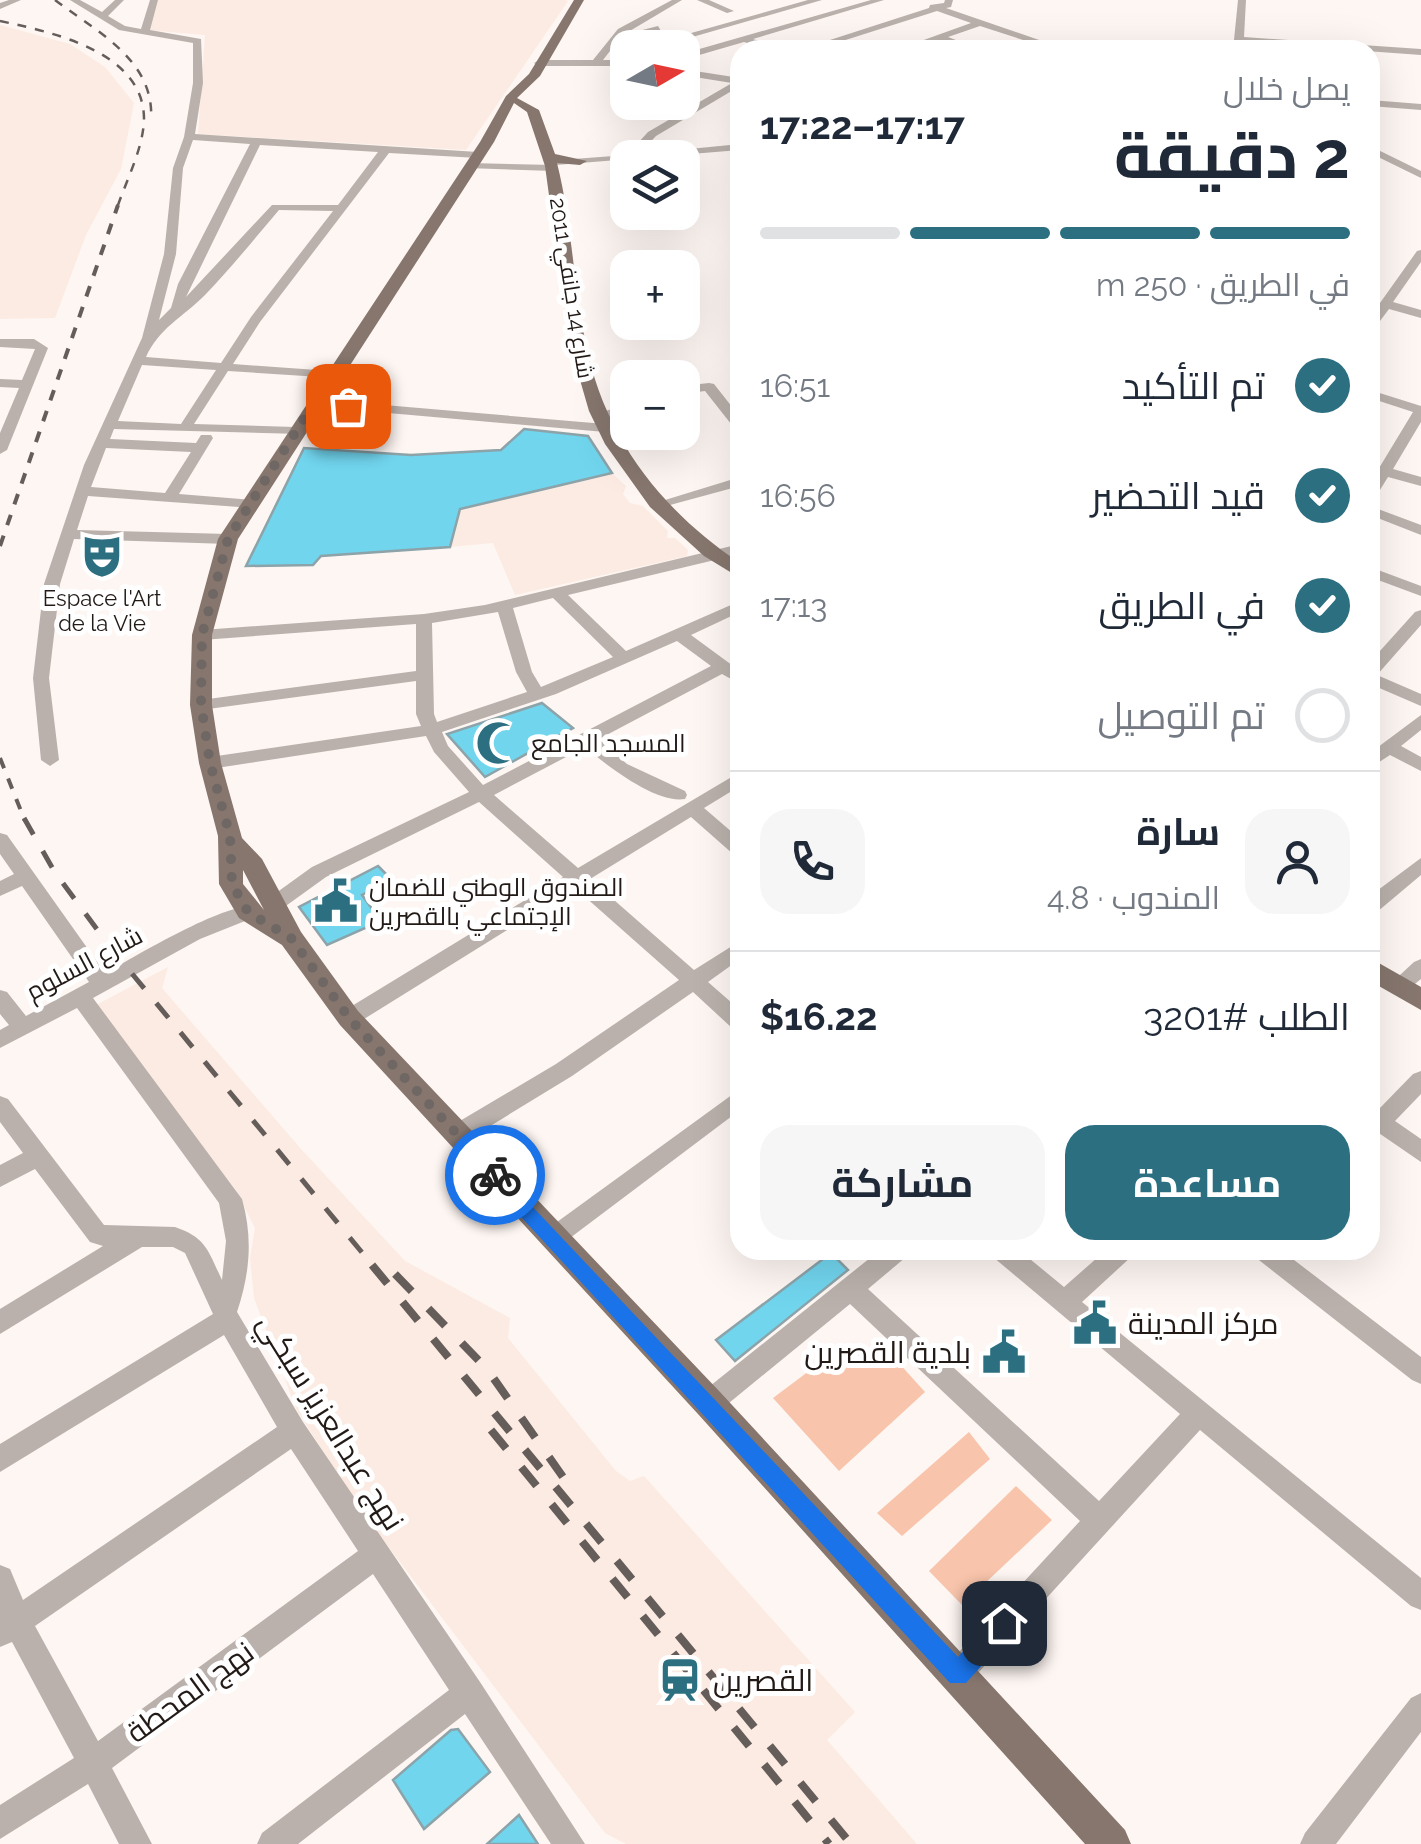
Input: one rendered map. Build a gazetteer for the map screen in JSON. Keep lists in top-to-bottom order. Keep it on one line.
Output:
{"streets":{"main road":["شارع 14 جانفي 2011"],"street":["شارع السلوم","نهج عبدالعزيز سبكي","نهج المحطة"]},"crossings":[["نهج عبدالعزيز سبكي","نهج المحطة"]],"places":{"theatre":["Espace l'Art de la Vie"],"mosque":["المسجد الجامع"],"public building":["الصندوق الوطني للضمان الإجتماعي بالقصرين","مركز المدينة","بلدية القصرين"],"station":["القصرين"]},"north":"right","page":{"map_buttons":["+","−"],"heading":["2 دقيقة","يصل خلال","17:17–17:22"],"panel":["سارة","المندوب · 4.8","الطلب #3201","$16.22"],"bar":"في الطريق · 250 m","list":[["تم التأكيد","16:51"],["قيد التحضير","16:56"],["في الطريق","17:13"],"تم التوصيل"],"buttons":["مساعدة","مشاركة"]}}
